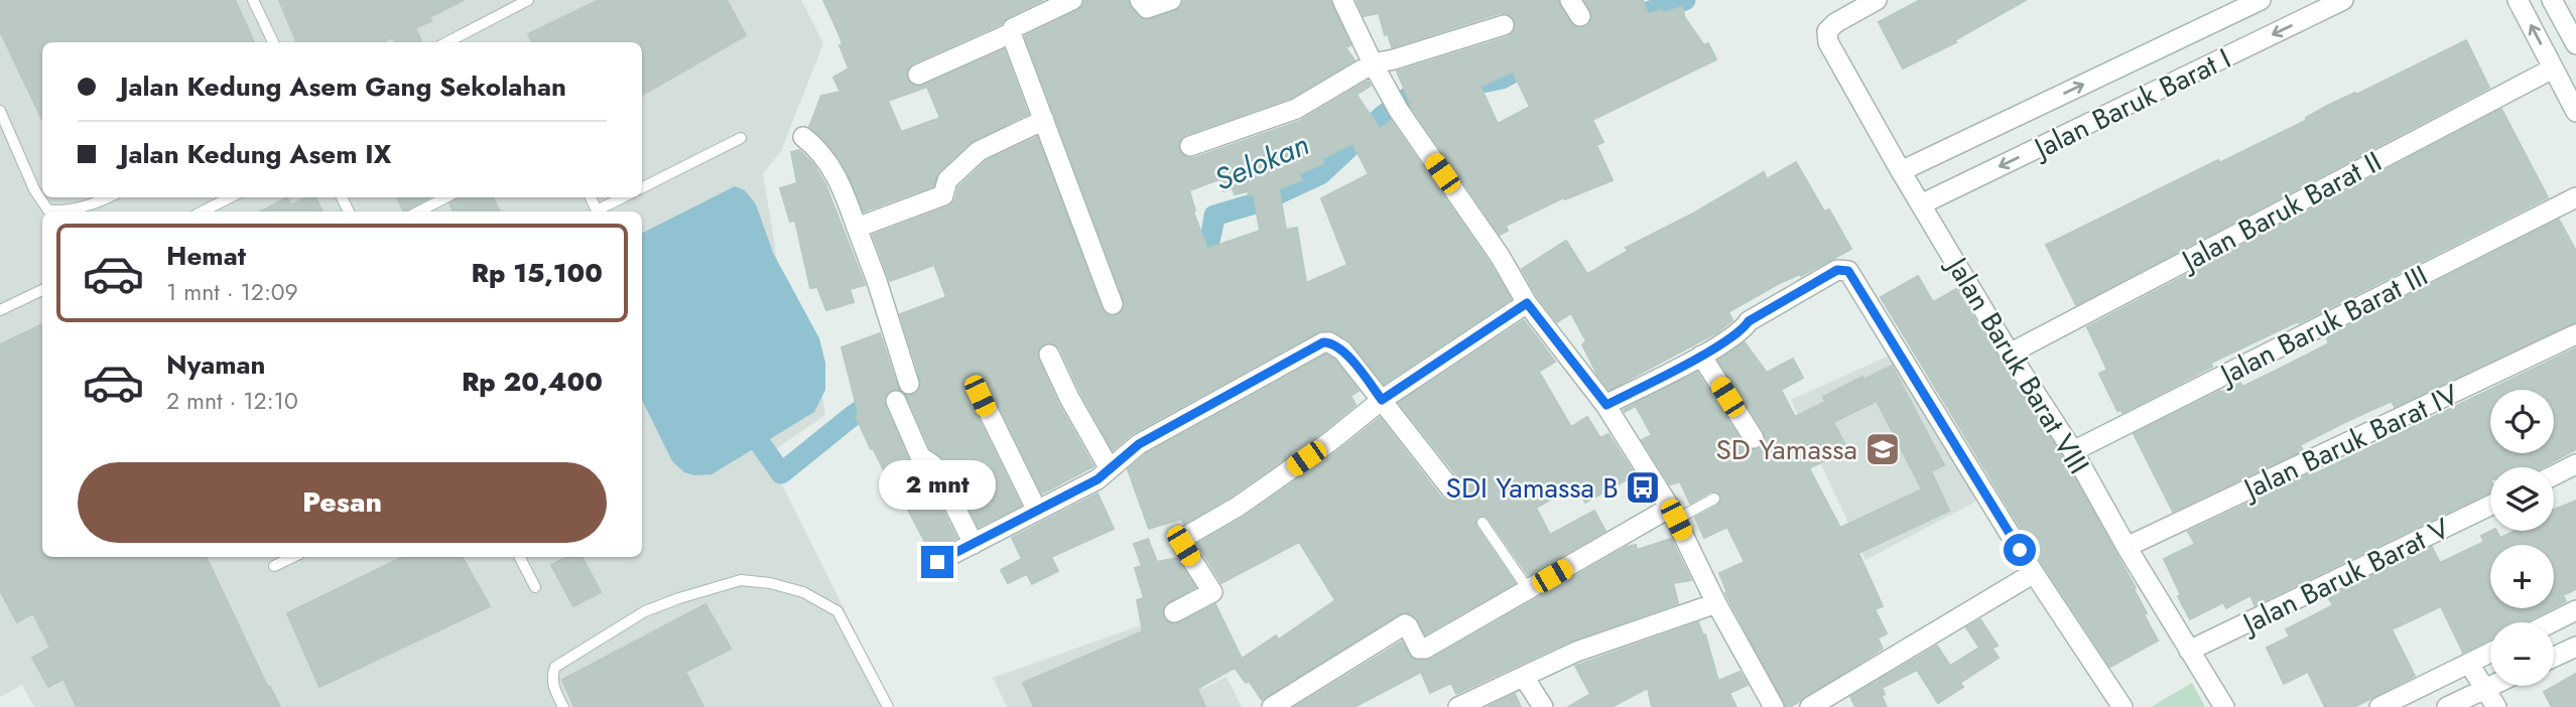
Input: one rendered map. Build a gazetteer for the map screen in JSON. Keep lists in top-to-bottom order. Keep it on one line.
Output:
{"streets":{"street":["Jalan Baruk Barat I","Jalan Baruk Barat II","Jalan Baruk Barat III","Jalan Baruk Barat VIII","Jalan Baruk Barat IV","Jalan Baruk Barat V"]},"crossings":[["Jalan Baruk Barat I","Jalan Baruk Barat VIII"],["Jalan Baruk Barat II","Jalan Baruk Barat VIII"],["Jalan Baruk Barat III","Jalan Baruk Barat VIII"],["Jalan Baruk Barat VIII","Jalan Baruk Barat IV"],["Jalan Baruk Barat VIII","Jalan Baruk Barat V"]],"water":["Selokan"],"places":{"school or university":["SD Yamassa"],"bus stop":["SDI Yamassa B"]},"page":{"banner":["Jalan Kedung Asem Gang Sekolahan","Jalan Kedung Asem IX"],"list":[{"name":"Hemat","note":"1 mnt · 12:09","value":"Rp 15,100"},{"name":"Nyaman","note":"2 mnt · 12:10","value":"Rp 20,400"}],"map_buttons":["+","−"],"buttons":"Pesan","bubble":"2 mnt"}}
